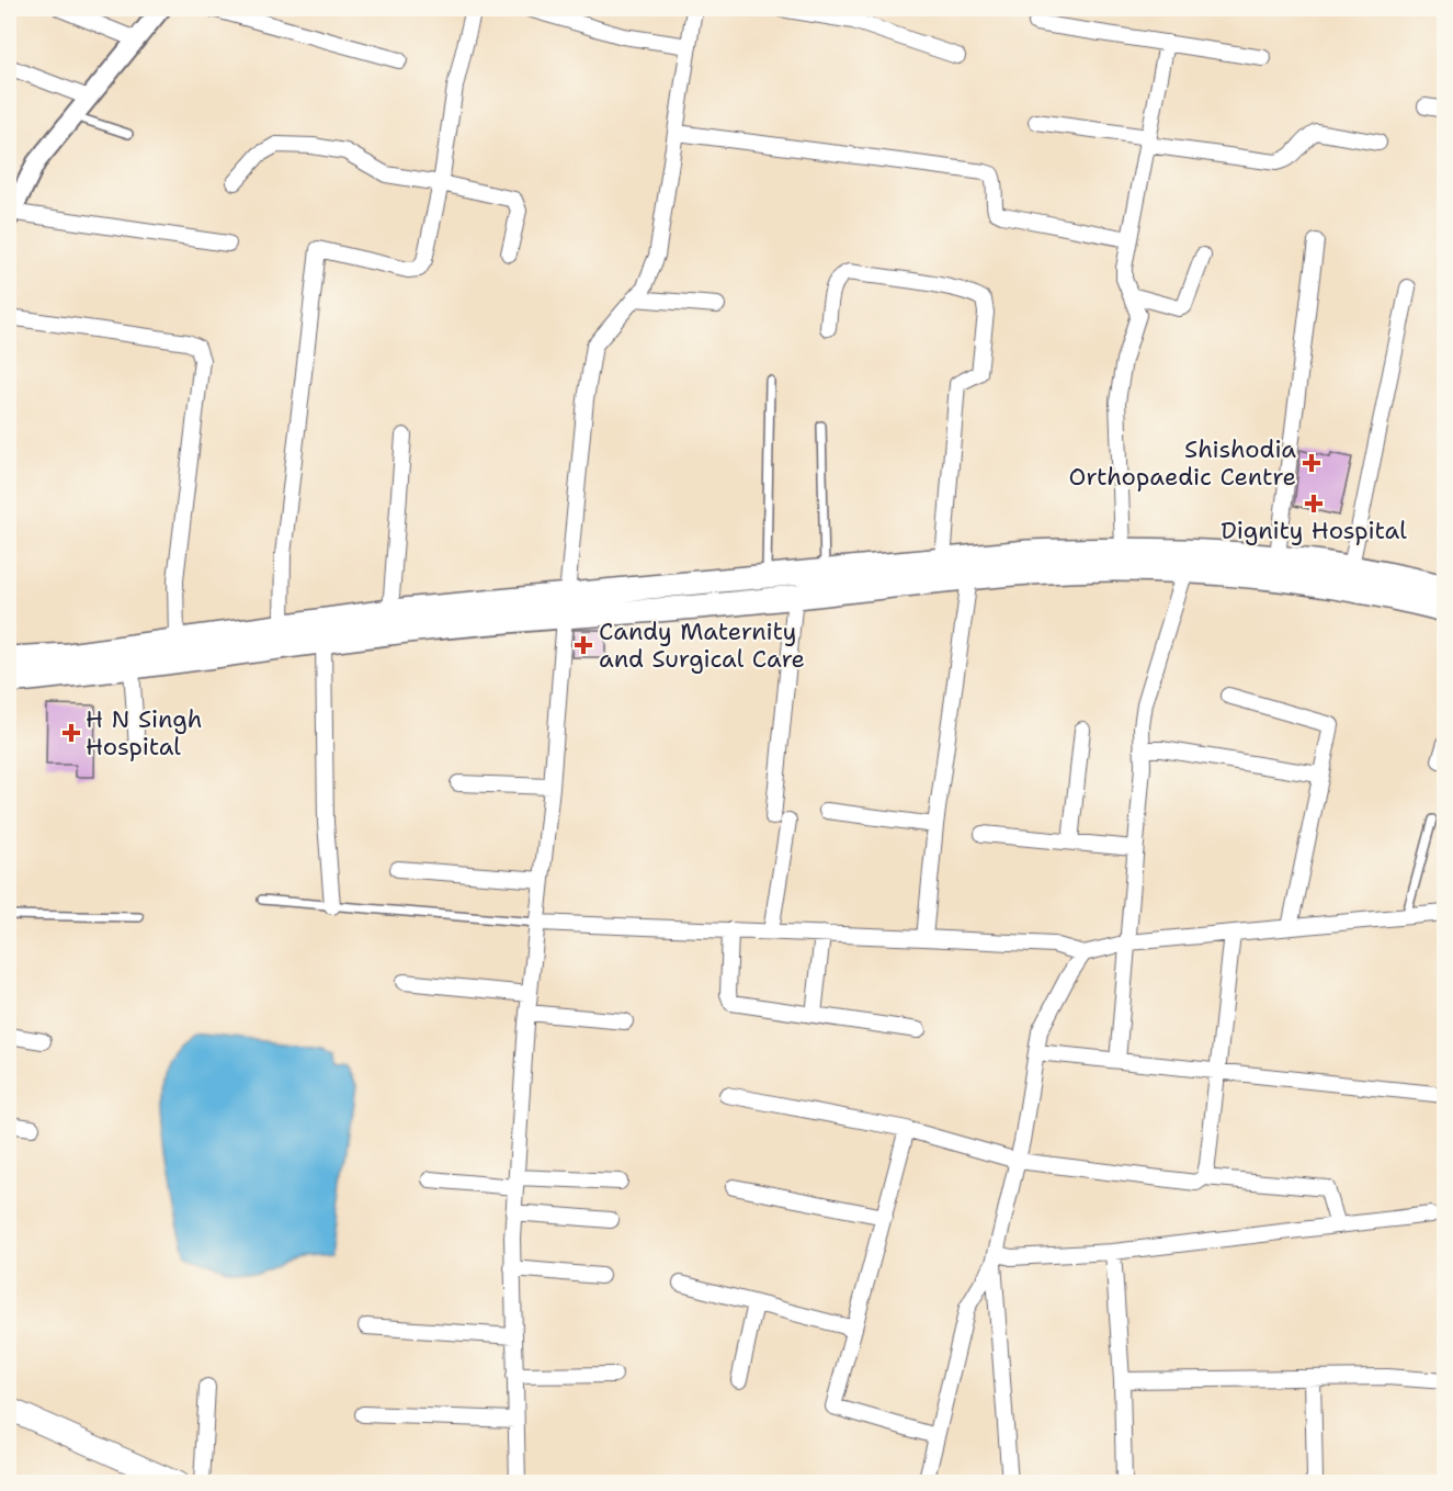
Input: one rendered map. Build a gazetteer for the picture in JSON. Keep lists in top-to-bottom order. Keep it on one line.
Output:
{"places":{"health":["Shishodia Orthopaedic Centre","Dignity Hospital","Candy Maternity and Surgical Care","H N Singh Hospital"]}}
